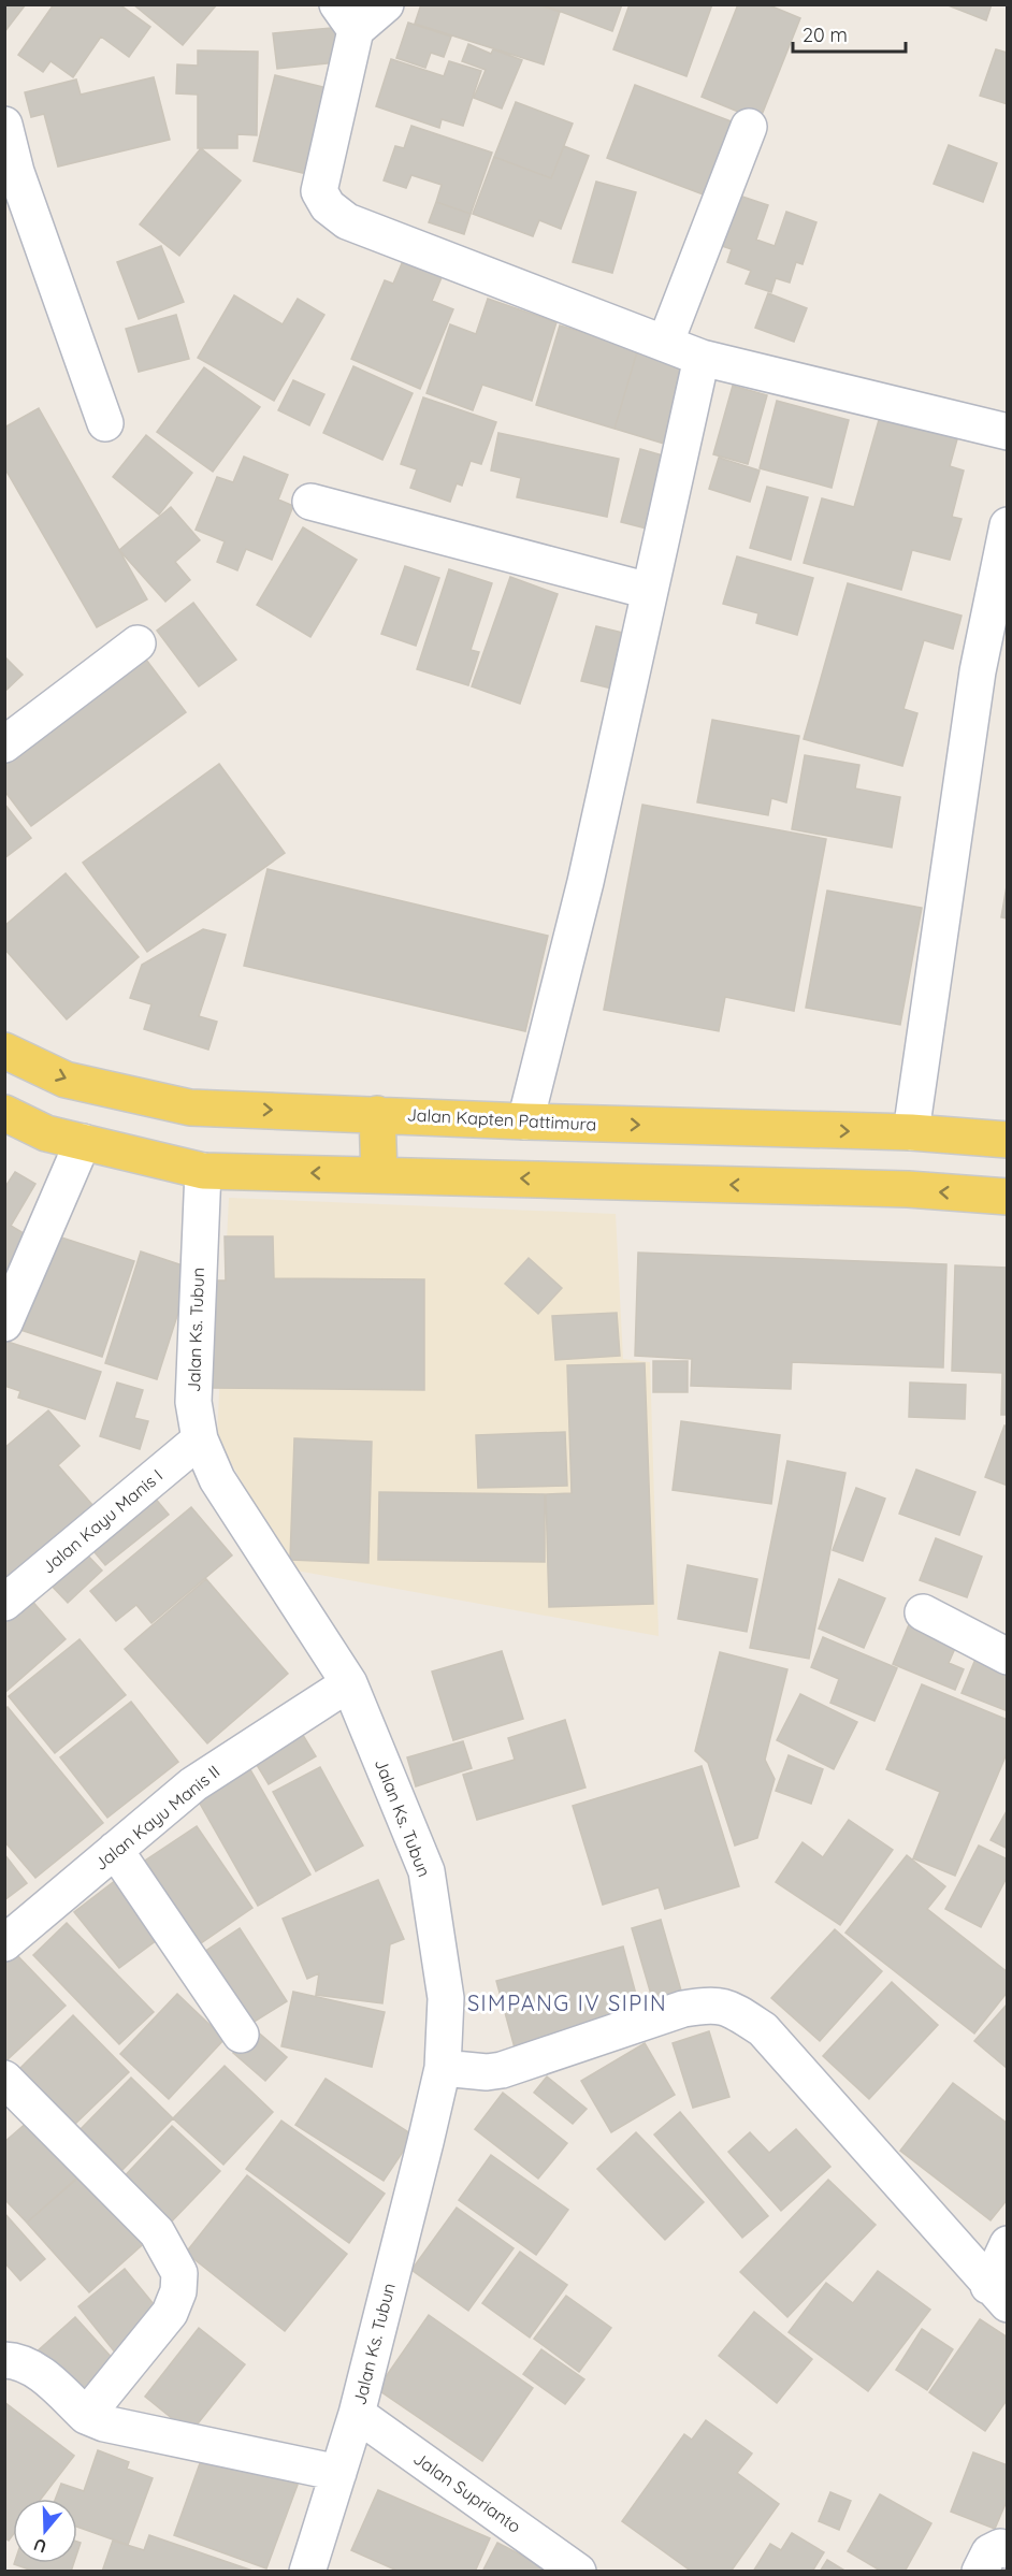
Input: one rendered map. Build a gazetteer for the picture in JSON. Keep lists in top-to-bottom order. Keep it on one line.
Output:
{"streets":{"main road":["Jalan Kapten Pattimura"],"street":["Jalan Ks. Tubun","Jalan Kayu Manis I","Jalan Kayu Manis II","Jalan Suprianto"]},"crossings":[["Jalan Ks. Tubun","Jalan Kayu Manis I"],["Jalan Ks. Tubun","Jalan Kayu Manis II"],["Jalan Ks. Tubun","Jalan Suprianto"]],"districts":["SIMPANG IV SIPIN"],"scale_bar":"20 m","north":"bottom"}
